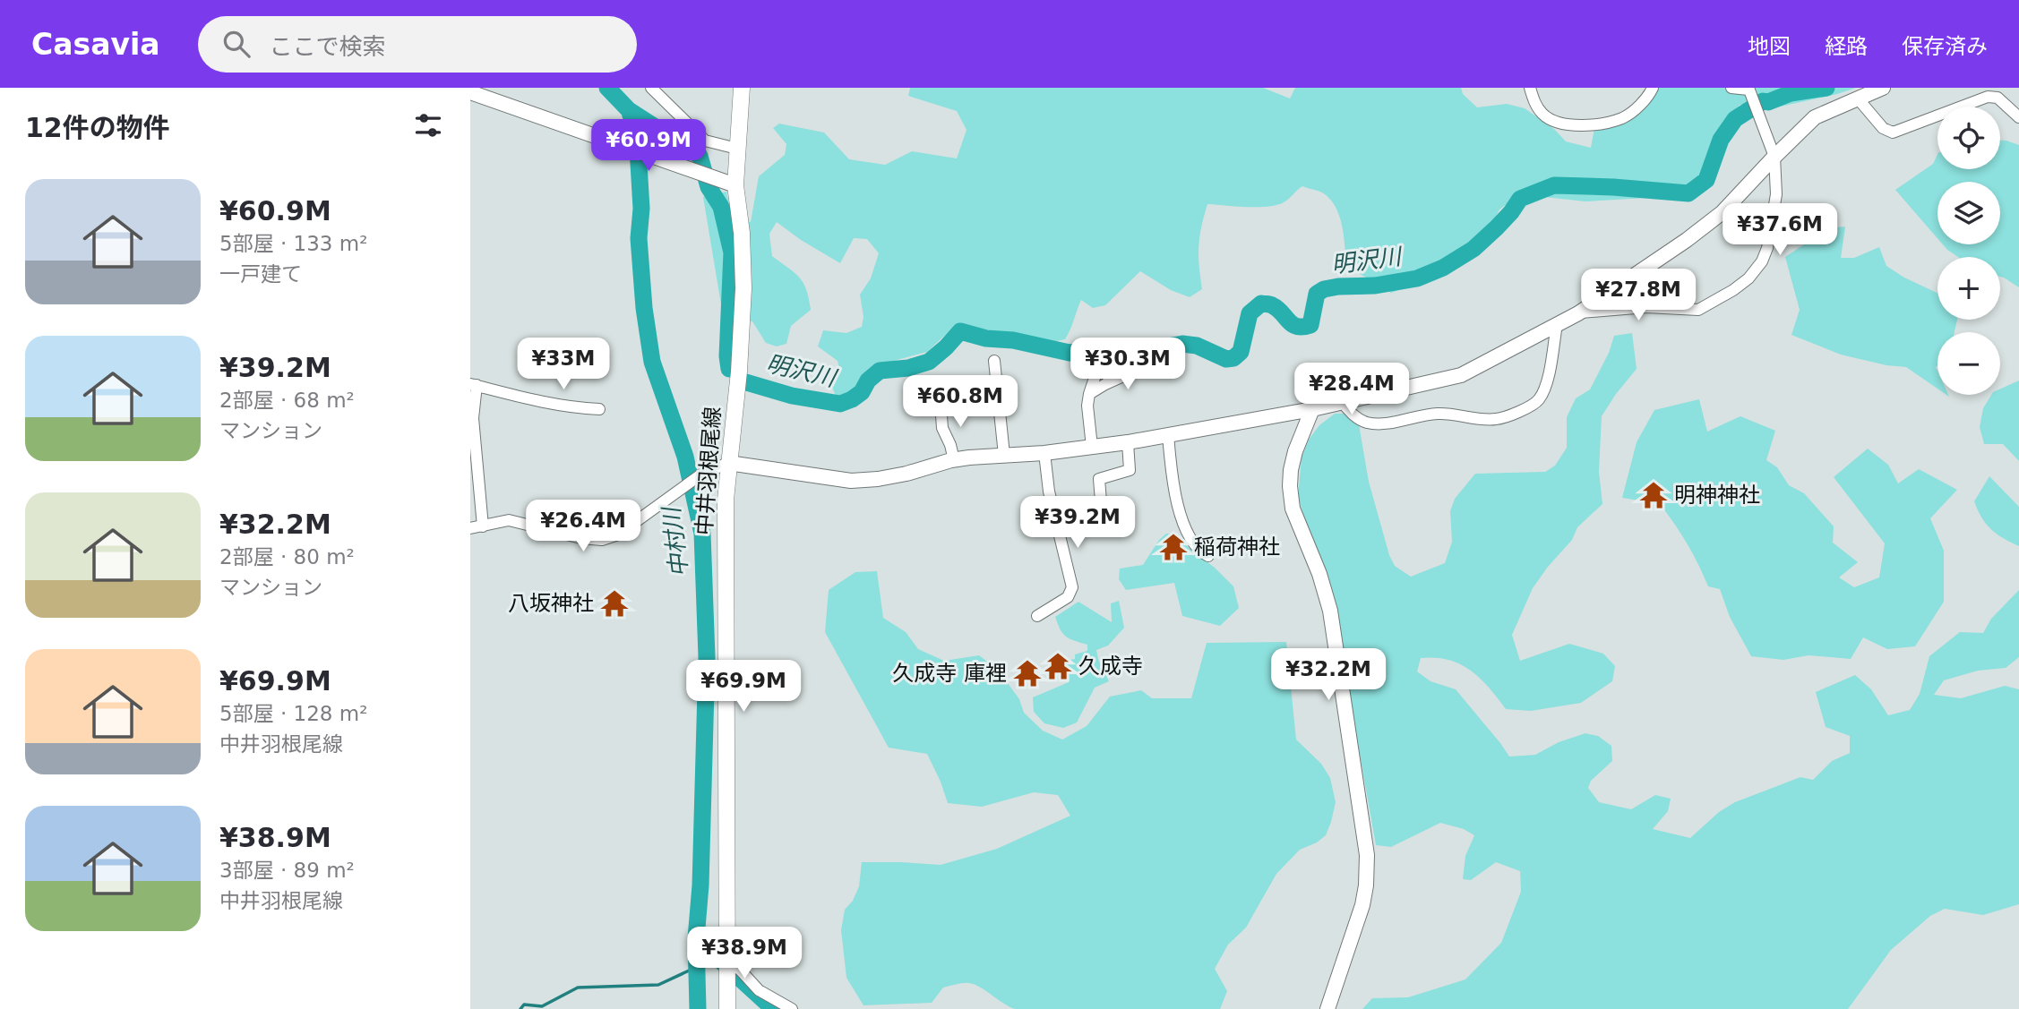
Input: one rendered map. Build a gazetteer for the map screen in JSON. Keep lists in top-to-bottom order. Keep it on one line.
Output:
{"streets":{"main road":["中井羽根尾線"]},"water":["明沢川","中村川"],"places":{"temple":["明神神社","稲荷神社","八坂神社","久成寺","久成寺 庫裡"]},"page":{"header":"Casavia","search":"ここで検索","nav":["地図","経路","保存済み"],"heading":"12件の物件","map_buttons":["+","−"],"price":["¥60.9M","¥37.6M","¥27.8M","¥33M","¥30.3M","¥28.4M","¥60.8M","¥39.2M","¥26.4M","¥32.2M","¥69.9M","¥38.9M"],"list":[{"name":"¥60.9M","note":"5部屋 · 133 m² · 一戸建て"},{"name":"¥39.2M","note":"2部屋 · 68 m² · マンション"},{"name":"¥32.2M","note":"2部屋 · 80 m² · マンション"},{"name":"¥69.9M","note":"5部屋 · 128 m² · 中井羽根尾線"},{"name":"¥38.9M","note":"3部屋 · 89 m² · 中井羽根尾線"}]}}
